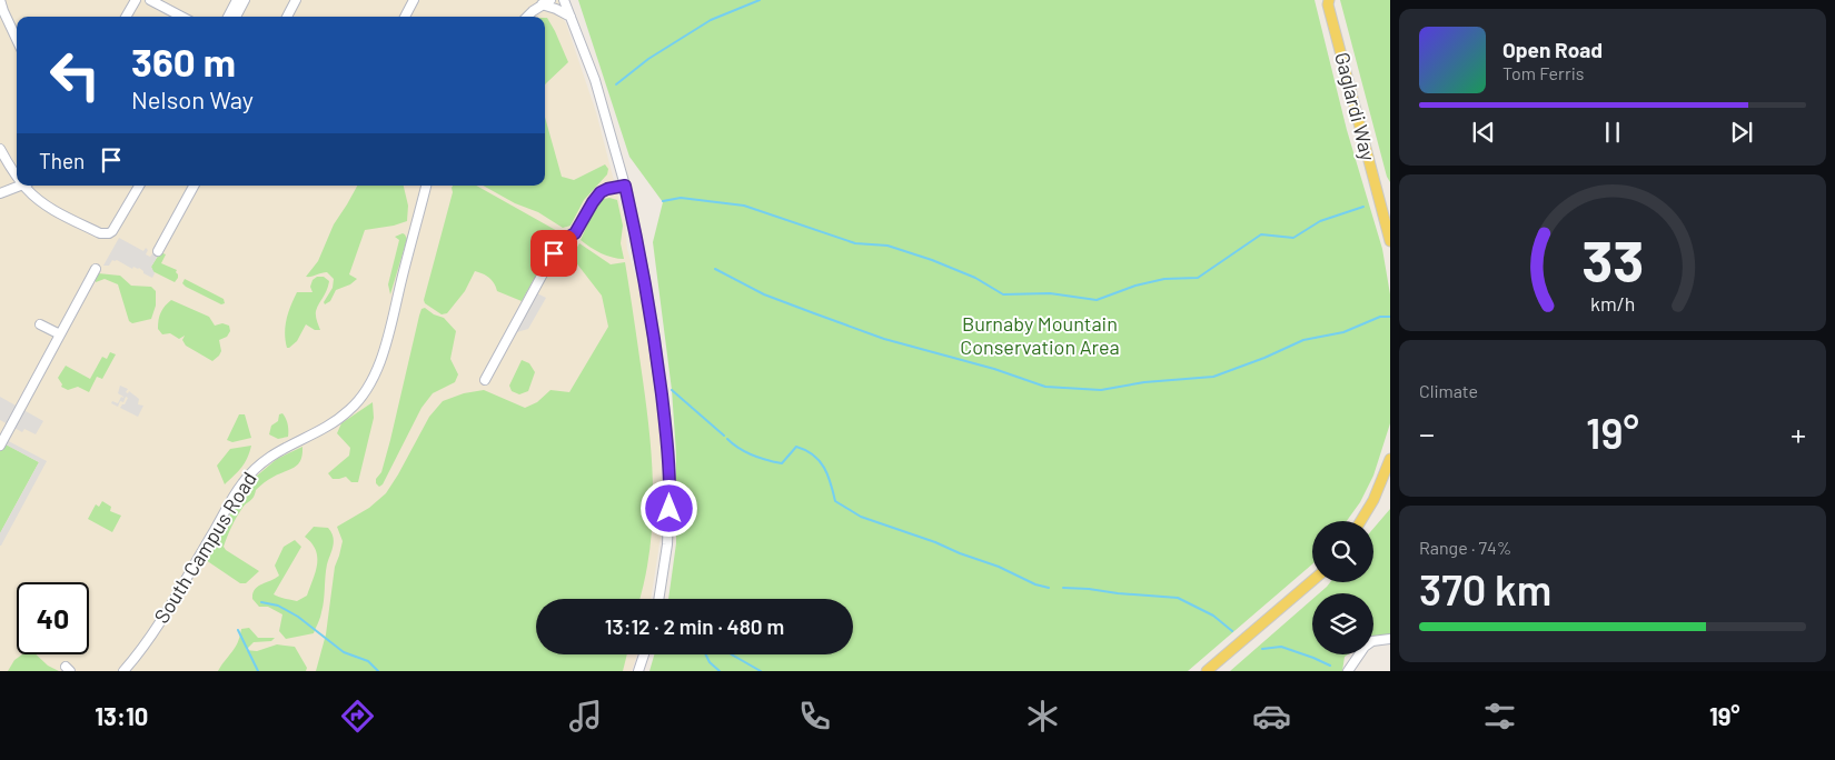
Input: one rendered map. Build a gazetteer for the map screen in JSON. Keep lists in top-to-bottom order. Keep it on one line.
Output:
{"streets":{"main road":["Gaglardi Way"],"street":["South Campus Road"]},"parks":["Burnaby Mountain Conservation Area"],"page":{"turn":["360 m","Nelson Way"],"song":["Open Road","Tom Ferris"],"then":"Then","tile":["Climate",["Range · 74%","370 km"]],"heat":["−","19°","+"],"limit":"40","trip":"13:12 · 2 min · 480 m","tabs":["13:10","19°"],"gauge":["33","km/h"]}}
